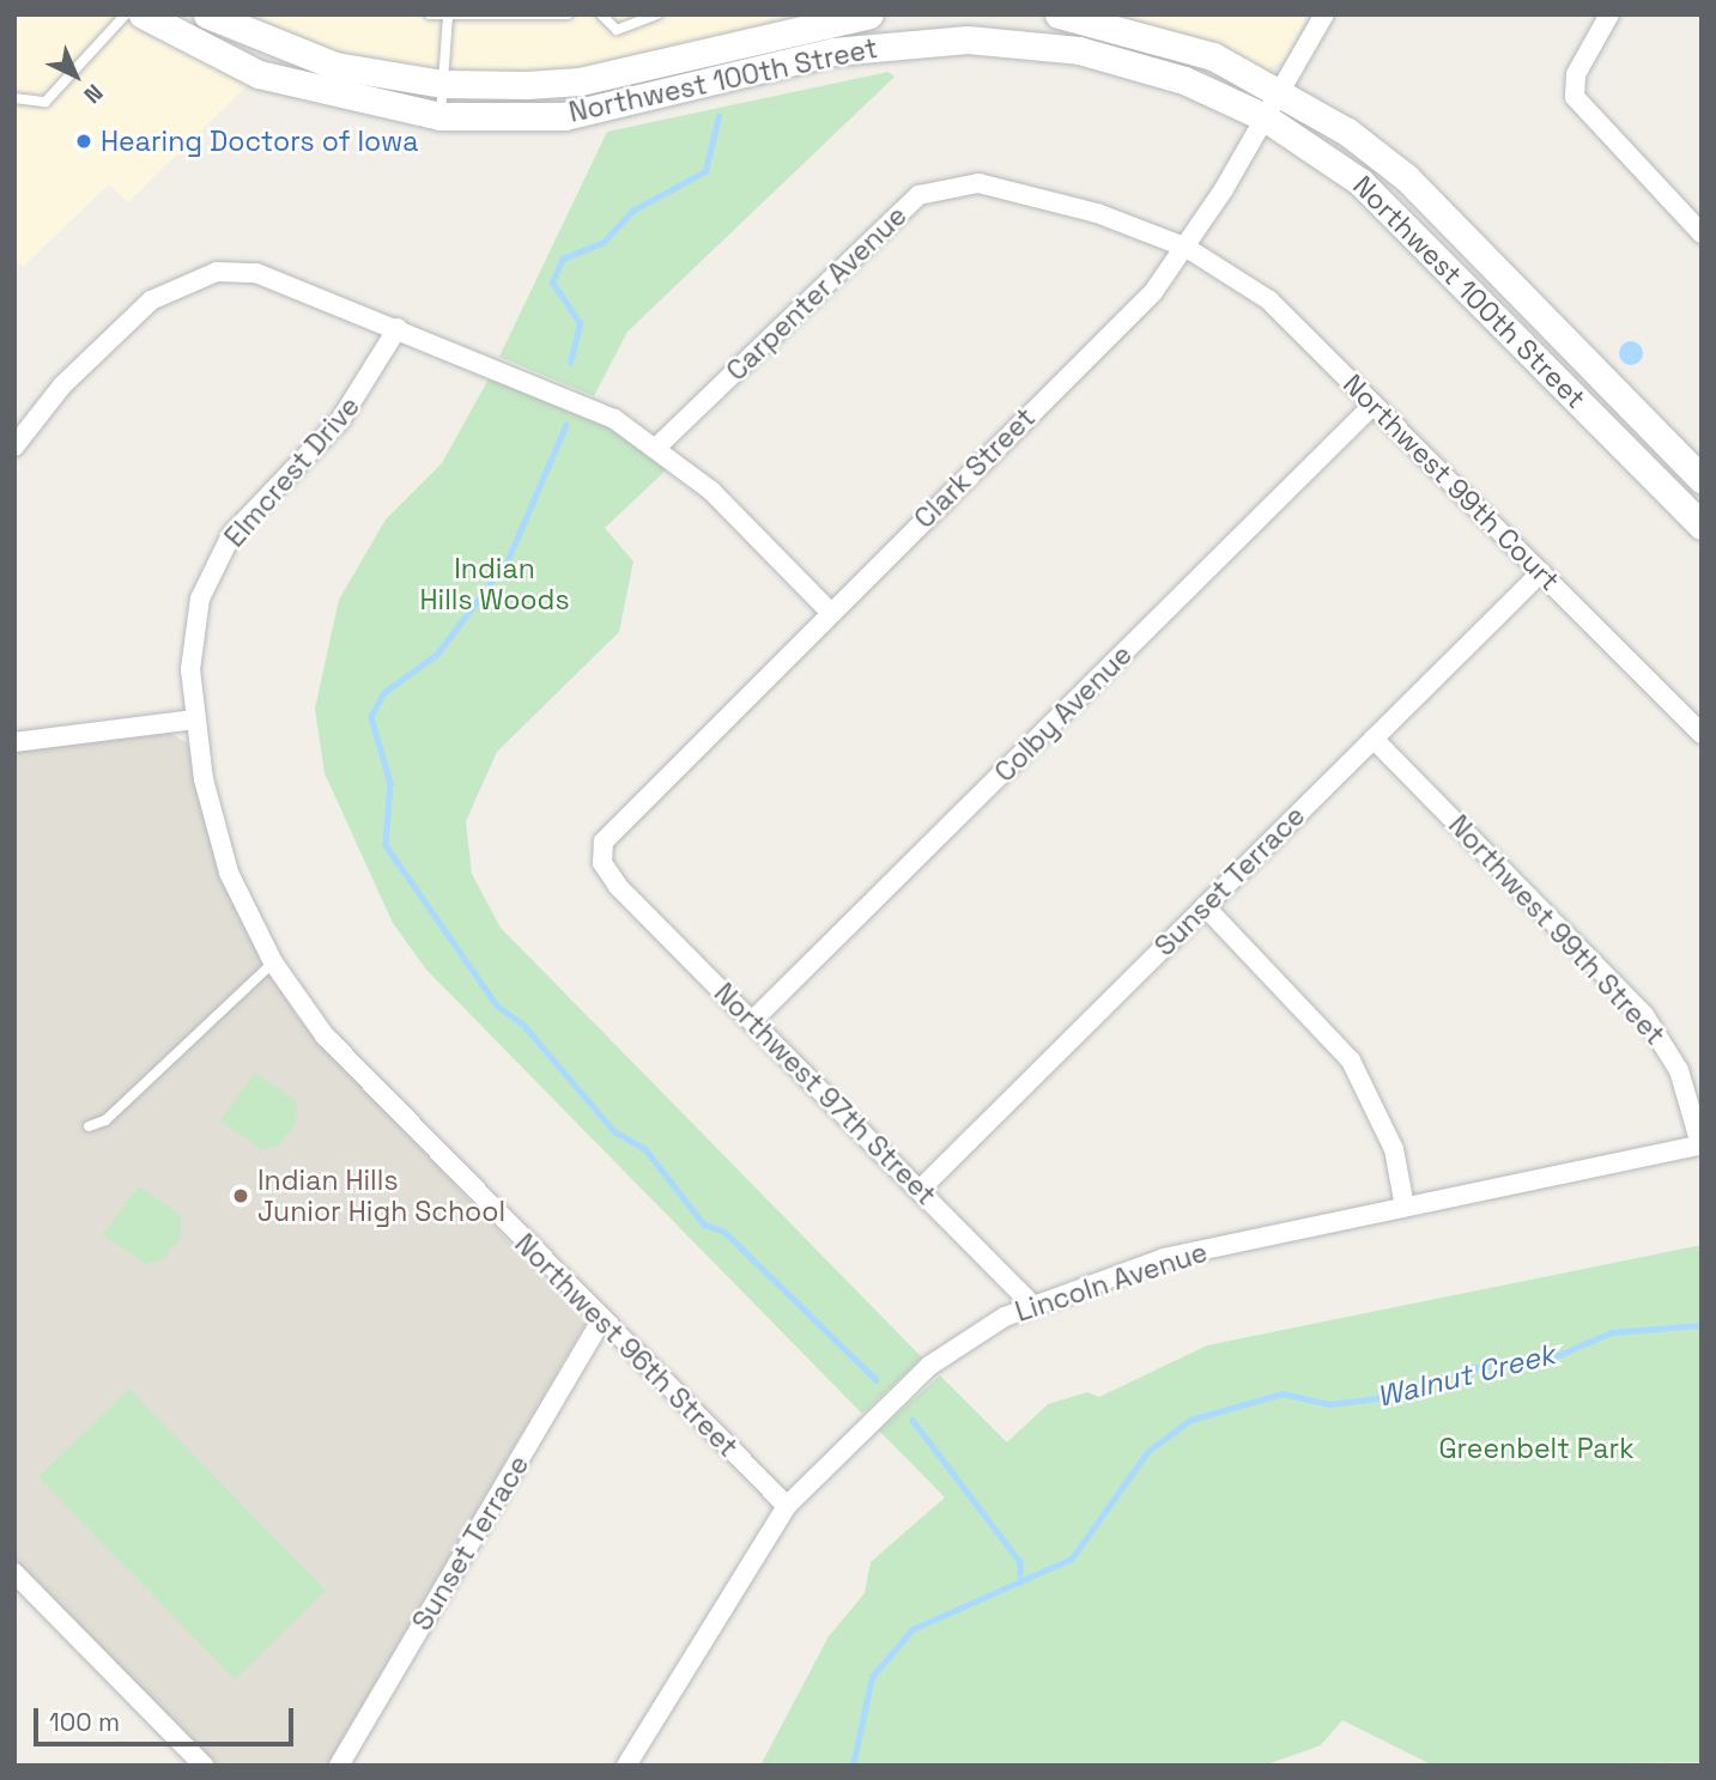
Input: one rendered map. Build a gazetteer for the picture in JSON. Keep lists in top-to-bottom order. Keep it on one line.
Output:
{"streets":{"main road":["Northwest 100th Street"],"street":["Carpenter Avenue","Clark Street","Elmcrest Drive","Northwest 99th Court","Colby Avenue","Sunset Terrace","Northwest 99th Street","Northwest 97th Street","Lincoln Avenue","Northwest 96th Street"]},"crossings":[["Northwest 100th Street","Clark Street"],["Carpenter Avenue","Clark Street"],["Carpenter Avenue","Northwest 99th Court"],["Clark Street","Northwest 99th Court"],["Clark Street","Northwest 97th Street"],["Elmcrest Drive","Northwest 96th Street"],["Northwest 99th Court","Colby Avenue"],["Northwest 99th Court","Sunset Terrace"],["Colby Avenue","Northwest 97th Street"],["Sunset Terrace","Northwest 99th Street"],["Sunset Terrace","Northwest 97th Street"],["Sunset Terrace","Northwest 96th Street"],["Northwest 99th Street","Lincoln Avenue"],["Northwest 97th Street","Lincoln Avenue"],["Lincoln Avenue","Northwest 96th Street"]],"water":["Walnut Creek"],"parks":["Indian Hills Woods","Greenbelt Park"],"places":["Hearing Doctors of Iowa","Indian Hills Junior High School"],"scale_bar":"100 m","north":"bottom right"}
